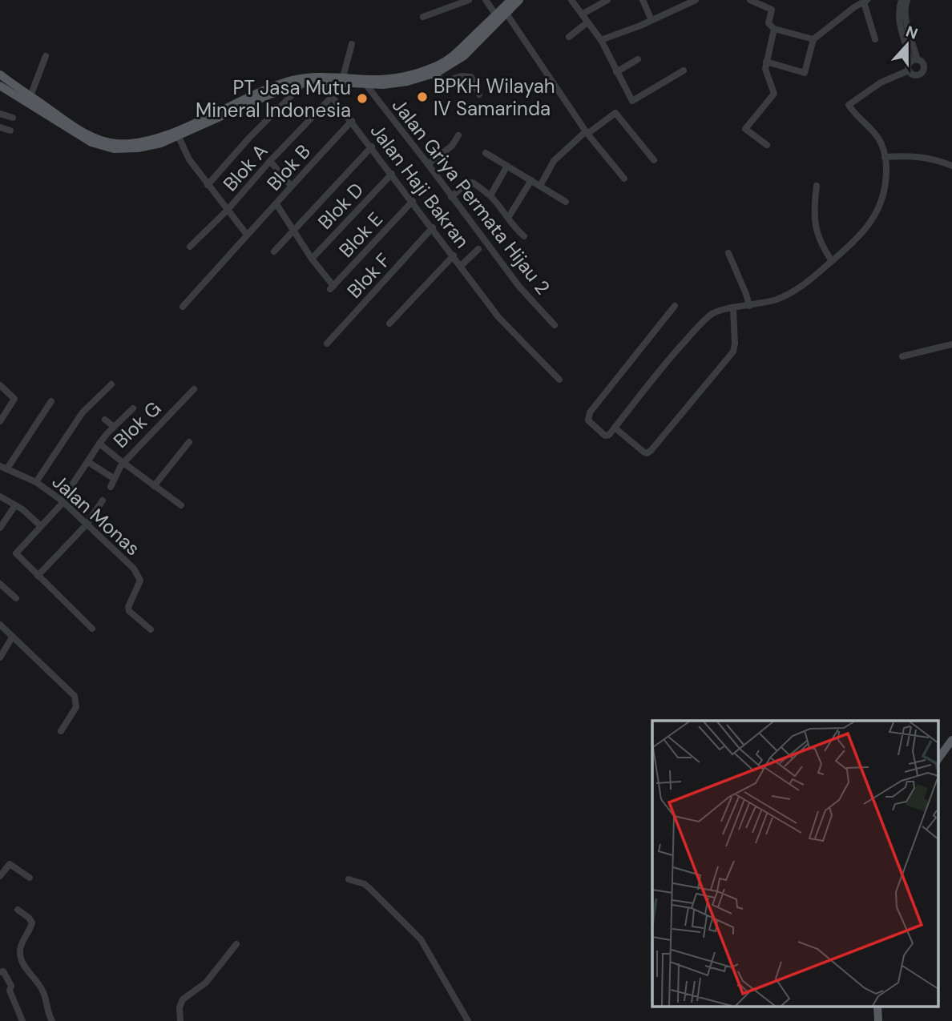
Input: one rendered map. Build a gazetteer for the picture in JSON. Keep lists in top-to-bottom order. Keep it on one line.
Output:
{"streets":{"street":["Blok A","Blok B","Jalan Haji Bakran","Jalan Griya Permata Hijau 2","Blok D","Blok E","Blok F","Blok G","Jalan Monas"]},"crossings":[["Blok A","Jalan Haji Bakran"],["Blok B","Jalan Haji Bakran"],["Jalan Haji Bakran","Blok D"],["Jalan Haji Bakran","Blok E"],["Jalan Haji Bakran","Blok F"],["Blok D","Blok E"],["Blok G","Jalan Monas"]],"places":["BPKH Wilayah IV Samarinda","PT Jasa Mutu Mineral Indonesia"],"north":"top"}
